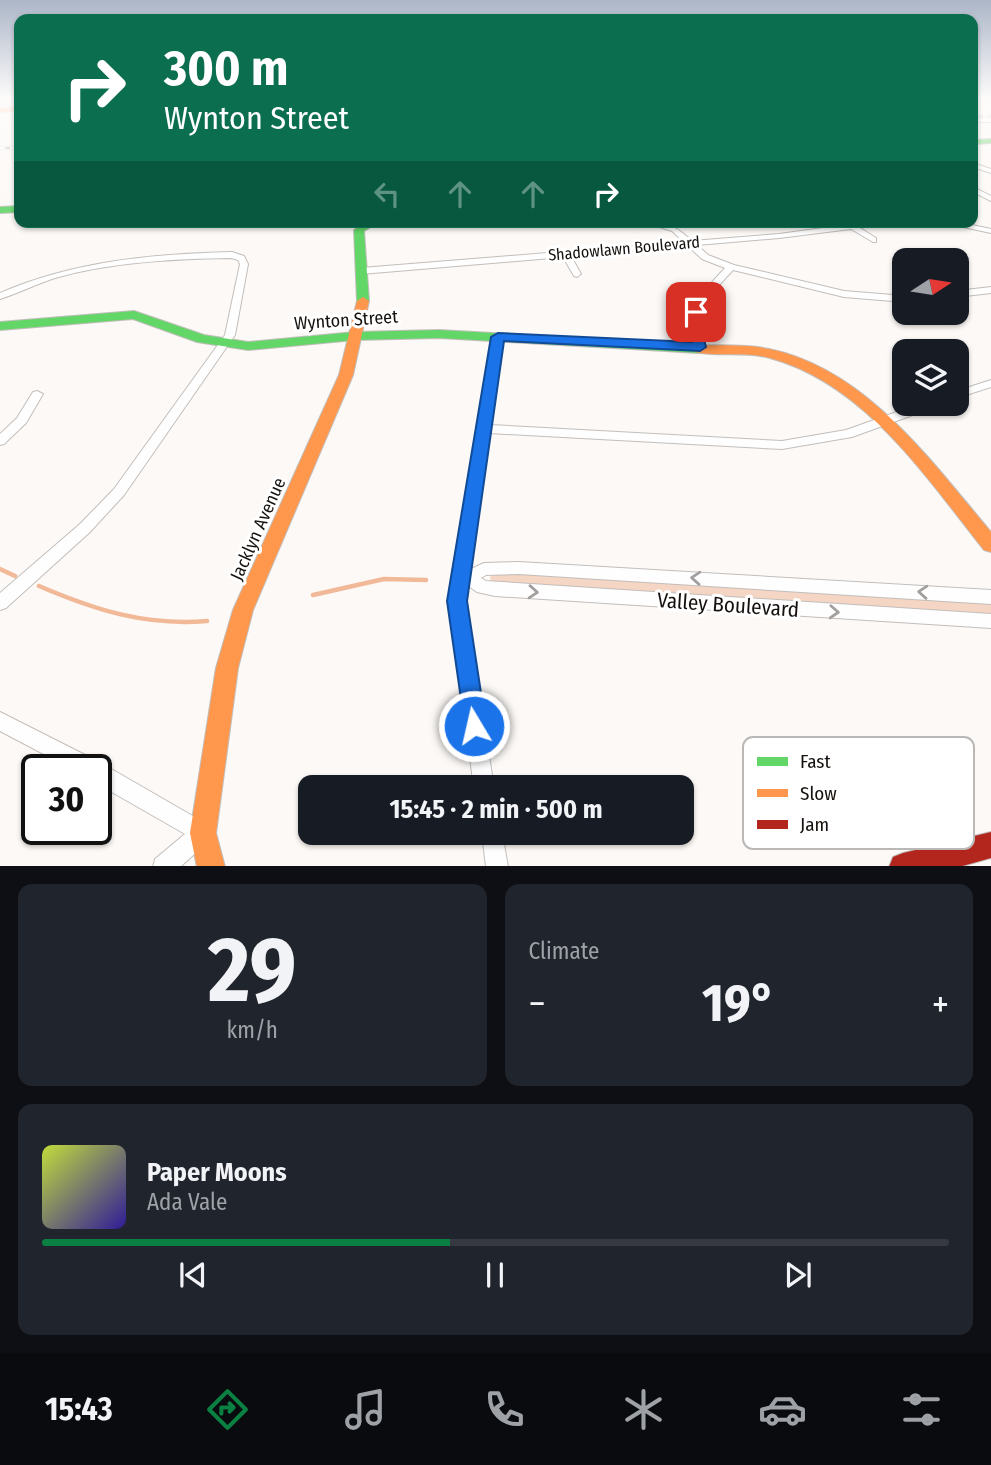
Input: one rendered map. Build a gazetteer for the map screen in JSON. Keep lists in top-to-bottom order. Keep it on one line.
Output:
{"streets":{"street":["Shadowlawn Boulevard","Wynton Street","Jacklyn Avenue","Valley Boulevard"]},"crossings":[["Shadowlawn Boulevard","Jacklyn Avenue"],["Wynton Street","Jacklyn Avenue"]],"legend":["Fast","Slow","Jam"],"north":"right","page":{"turn":["300 m","Wynton Street"],"limit":"30","trip":"15:45 · 2 min · 500 m","tile":[["29","km/h"],"Climate"],"heat":["−","19°","+"],"song":["Paper Moons","Ada Vale"],"tabs":"15:43"}}
